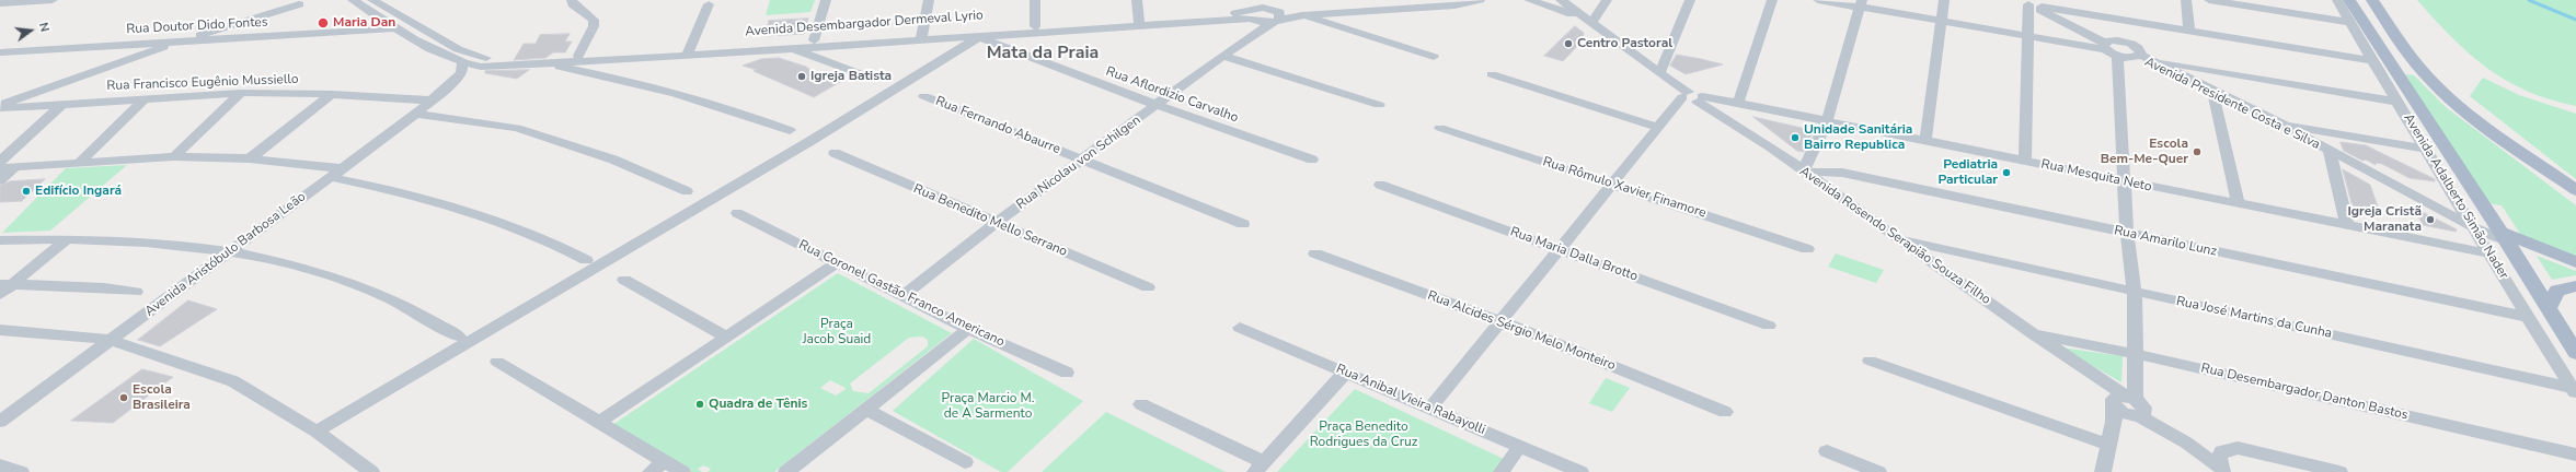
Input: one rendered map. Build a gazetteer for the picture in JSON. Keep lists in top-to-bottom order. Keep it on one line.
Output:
{"streets":{"main road":["Avenida Adalberto Simão Nader"],"street":["Avenida Desembargador Dermeval Lyrio","Rua Doutor Dido Fontes","Rua Francisco Eugênio Mussiello","Rua Aflordizio Carvalho","Avenida Presidente Costa e Silva","Rua Fernando Abaurre","Rua Nicolau von Schilgen","Rua Mesquita Neto","Rua Rômulo Xavier Finamore","Rua Benedito Mello Serrano","Avenida Rosendo Serapião Souza Filho","Rua Amarilo Lunz","Avenida Aristóbulo Barbosa Leão","Rua Maria Dalla Brotto","Rua Coronel Gastão Franco Americano","Rua José Martins da Cunha","Rua Alcides Sérgio Melo Monteiro","Rua Desembargador Danton Bastos","Rua Anibal Vieira Rabayolli"]},"crossings":[["Avenida Desembargador Dermeval Lyrio","Rua Aflordizio Carvalho"],["Avenida Desembargador Dermeval Lyrio","Rua Nicolau von Schilgen"],["Avenida Desembargador Dermeval Lyrio","Avenida Aristóbulo Barbosa Leão"],["Rua Francisco Eugênio Mussiello","Avenida Aristóbulo Barbosa Leão"],["Rua Aflordizio Carvalho","Rua Nicolau von Schilgen"],["Avenida Presidente Costa e Silva","Avenida Adalberto Simão Nader"],["Rua Fernando Abaurre","Rua Nicolau von Schilgen"],["Rua Nicolau von Schilgen","Rua Benedito Mello Serrano"],["Rua Nicolau von Schilgen","Rua Coronel Gastão Franco Americano"],["Rua Mesquita Neto","Avenida Adalberto Simão Nader"],["Rua Mesquita Neto","Avenida Rosendo Serapião Souza Filho"],["Avenida Adalberto Simão Nader","Rua Amarilo Lunz"],["Avenida Adalberto Simão Nader","Rua José Martins da Cunha"],["Avenida Rosendo Serapião Souza Filho","Rua Amarilo Lunz"],["Avenida Rosendo Serapião Souza Filho","Rua José Martins da Cunha"],["Avenida Rosendo Serapião Souza Filho","Rua Desembargador Danton Bastos"]],"districts":["Mata da Praia"],"parks":["Praça Jacob Suaid","Praça Marcio M. de A Sarmento","Praça Benedito Rodrigues da Cruz"],"places":["Maria Dan","Centro Pastoral","Igreja Batista","Unidade Sanitária Bairro Republica","Escola Bem-Me-Quer","Pediatria Particular","Edifício Ingará","Igreja Cristã Maranata","Escola Brasileira","Quadra de Tênis"],"north":"right"}
